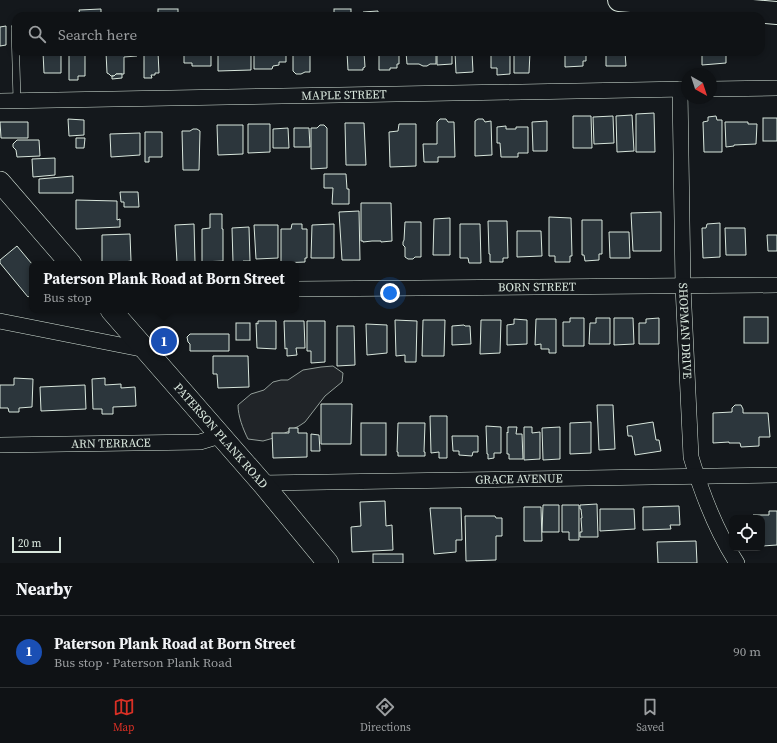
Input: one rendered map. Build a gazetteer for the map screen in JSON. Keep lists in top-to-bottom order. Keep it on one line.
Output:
{"streets":{"street":["MAPLE STREET","BORN STREET","SHOPMAN DRIVE","PATERSON PLANK ROAD","ARN TERRACE","GRACE AVENUE"]},"crossings":[["BORN STREET","SHOPMAN DRIVE"],["SHOPMAN DRIVE","GRACE AVENUE"],["PATERSON PLANK ROAD","ARN TERRACE"],["PATERSON PLANK ROAD","GRACE AVENUE"]],"scale_bar":"20 m","north":"bottom right","page":{"search":"Search here","popup":["Paterson Plank Road at Born Street","Bus stop"],"pins":"1","scale":"20 m","heading":"Nearby","list":[{"mark":"1","name":"Paterson Plank Road at Born Street","note":"Bus stop · Paterson Plank Road","value":"90 m"}],"nav":["Map","Directions","Saved"]}}
